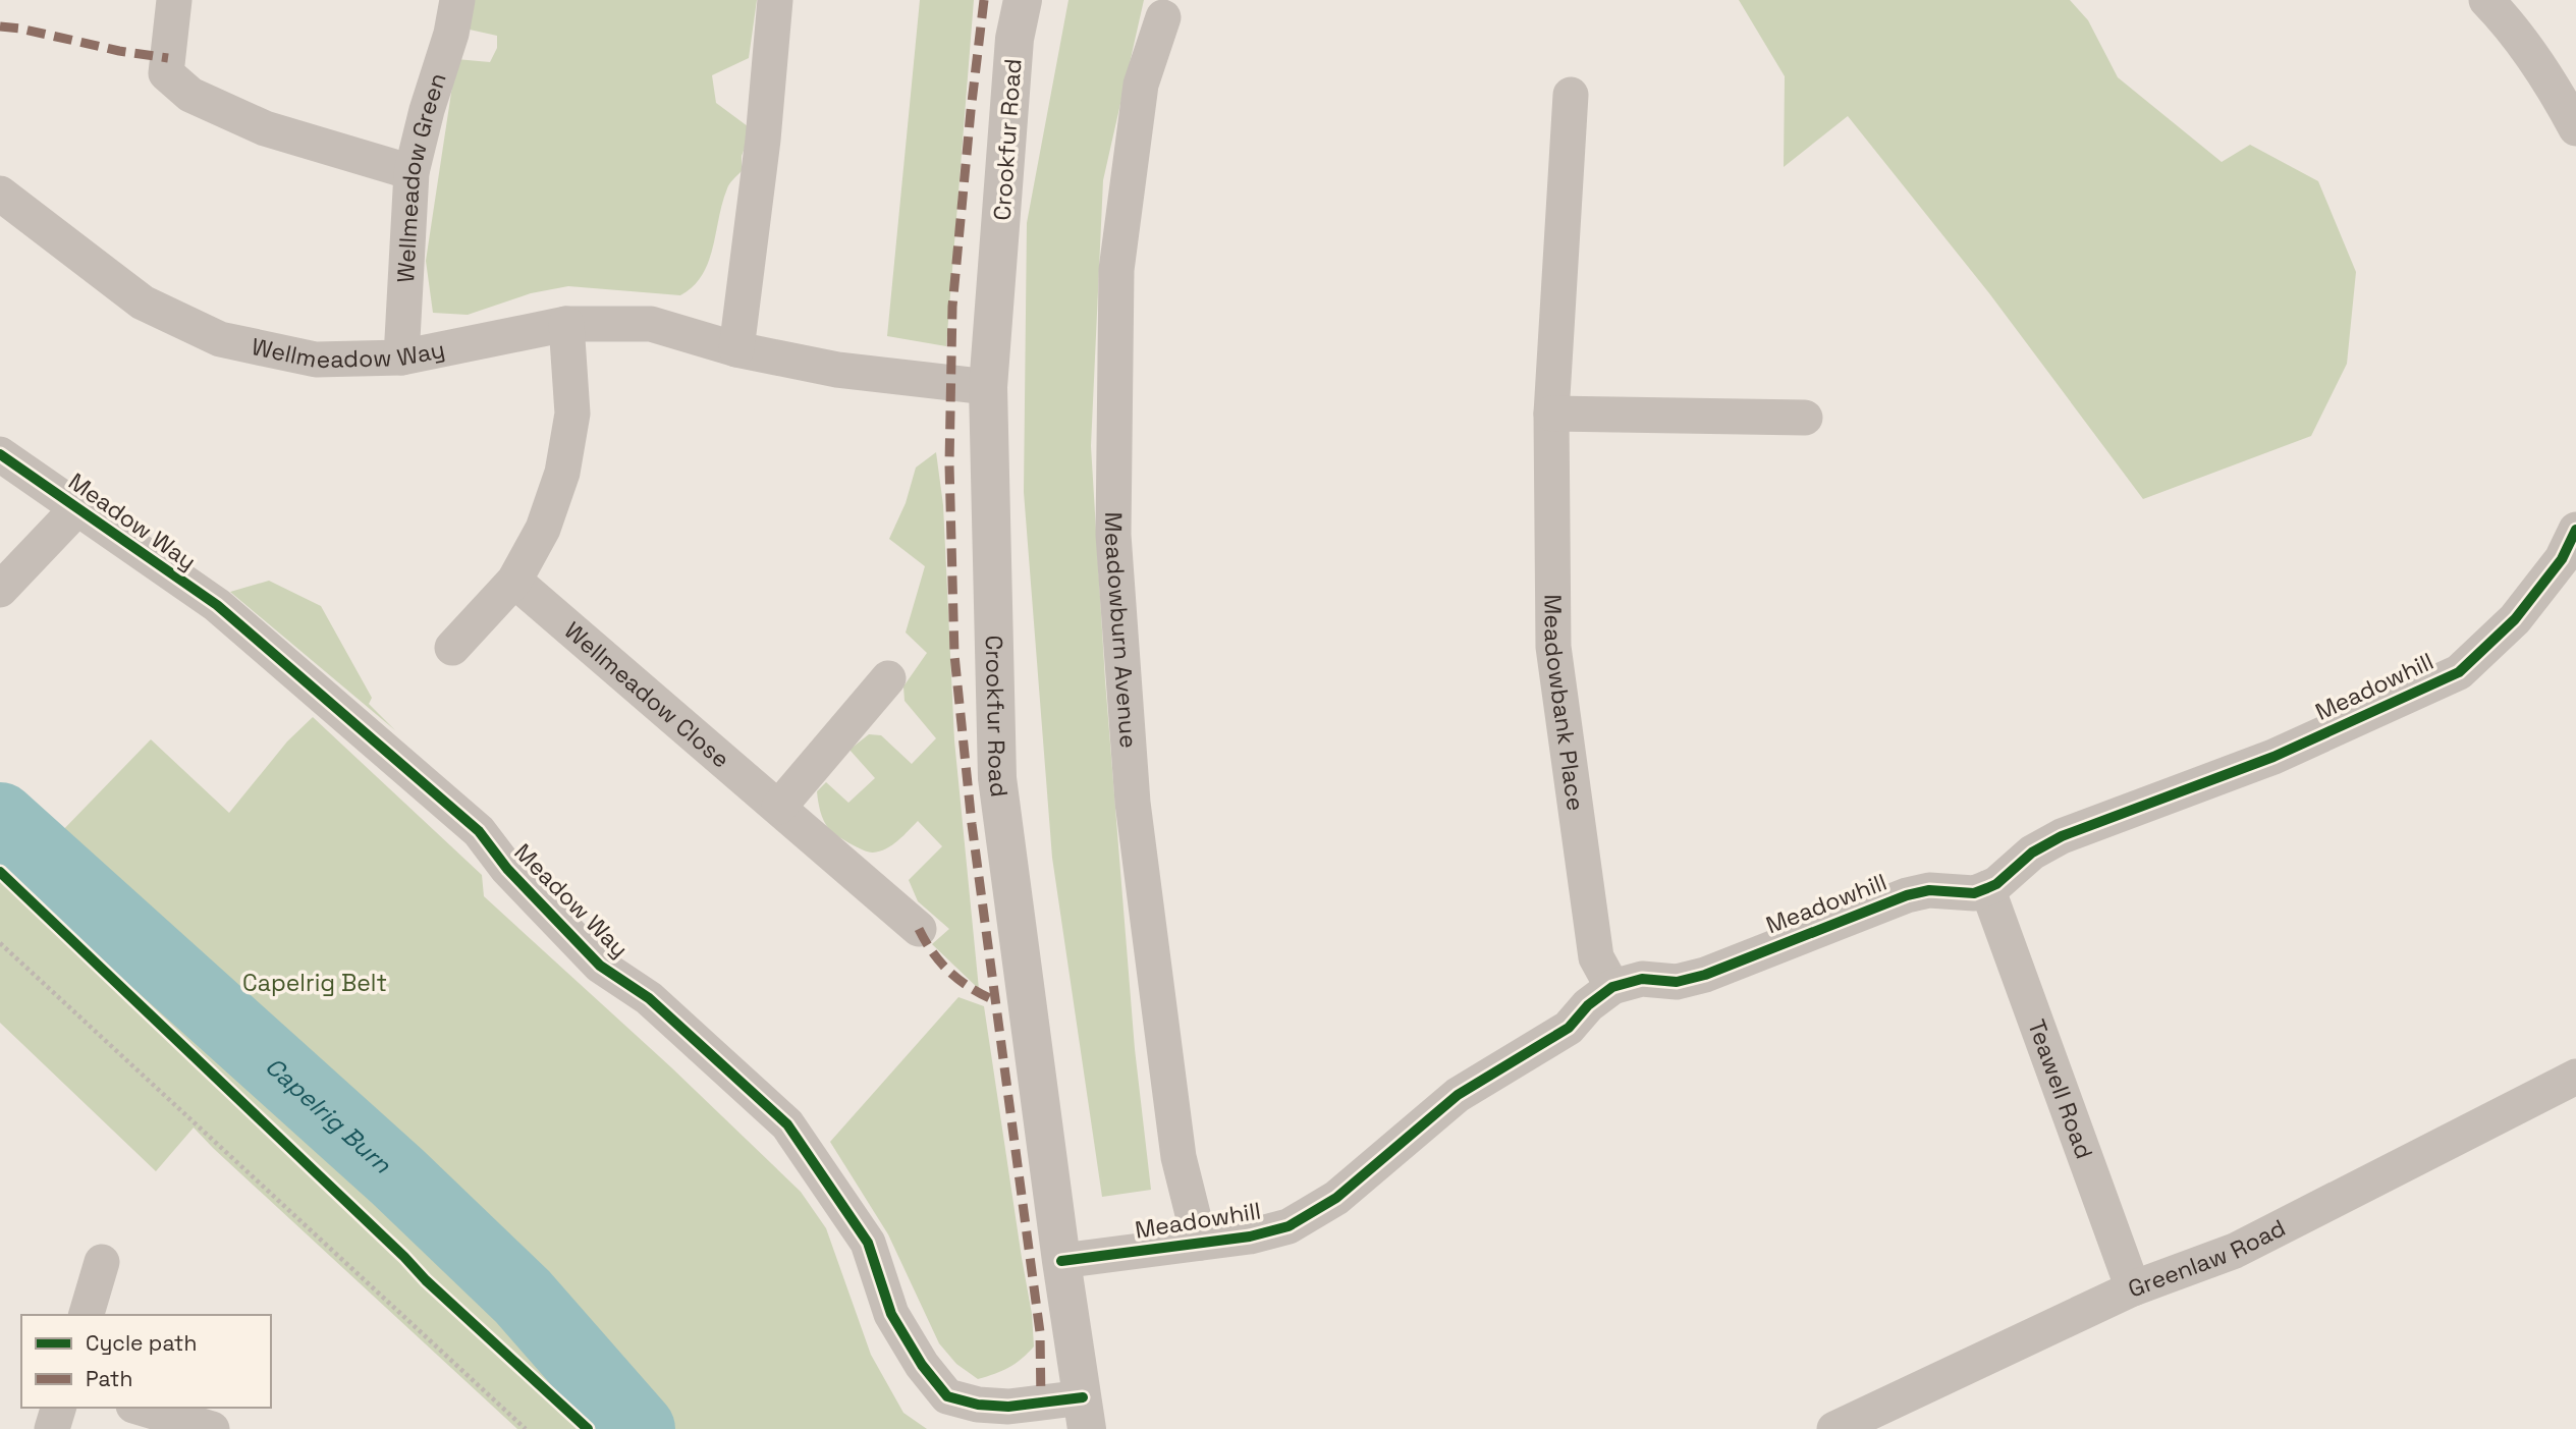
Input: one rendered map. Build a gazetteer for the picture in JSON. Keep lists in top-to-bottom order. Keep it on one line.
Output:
{"streets":{"street":["Crookfur Road","Wellmeadow Green","Wellmeadow Way","Meadow Way","Meadowburn Avenue","Meadowhill","Wellmeadow Close","Meadowbank Place","Teawell Road","Greenlaw Road"]},"crossings":[["Crookfur Road","Wellmeadow Way"],["Crookfur Road","Meadow Way"],["Crookfur Road","Meadowhill"],["Wellmeadow Green","Wellmeadow Way"],["Meadowburn Avenue","Meadowhill"],["Meadowhill","Meadowbank Place"],["Meadowhill","Teawell Road"],["Teawell Road","Greenlaw Road"]],"water":["Capelrig Burn"],"parks":["Capelrig Belt"],"legend":["Cycle path","Path"]}
